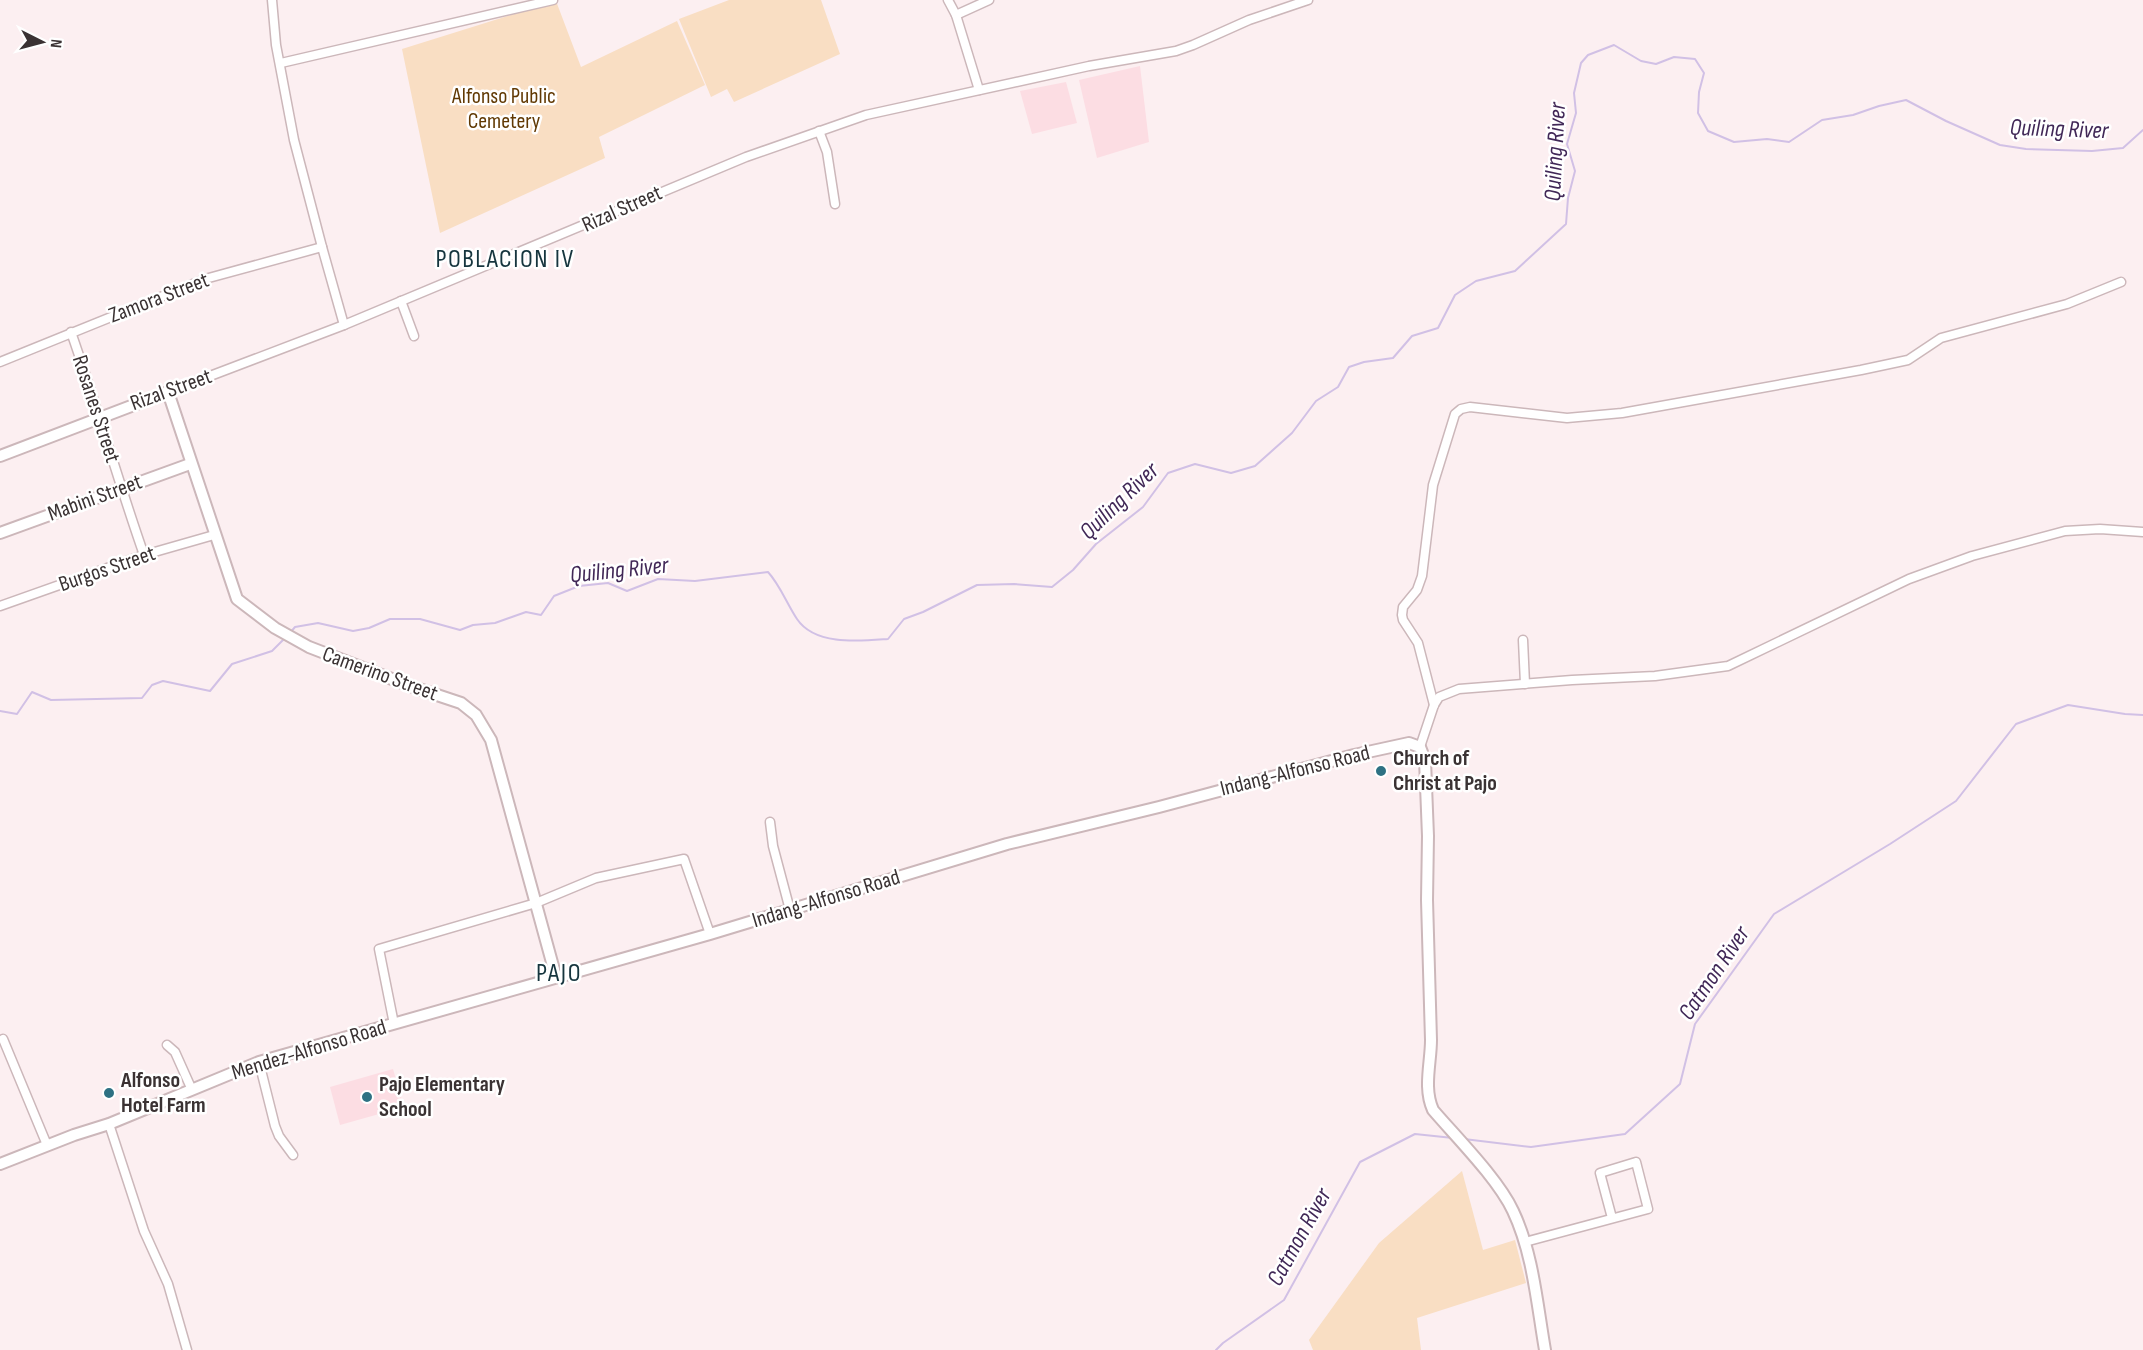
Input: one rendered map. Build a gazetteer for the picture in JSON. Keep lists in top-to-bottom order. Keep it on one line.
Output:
{"streets":{"main road":["Rizal Street","Mabini Street","Camerino Street","Indang-Alfonso Road","Mendez-Alfonso Road"],"street":["Zamora Street","Rosanes Street","Burgos Street"]},"crossings":[["Rizal Street","Rosanes Street"],["Rizal Street","Camerino Street"],["Zamora Street","Rosanes Street"],["Rosanes Street","Mabini Street"],["Rosanes Street","Burgos Street"],["Mabini Street","Camerino Street"],["Burgos Street","Camerino Street"],["Camerino Street","Indang-Alfonso Road"],["Camerino Street","Mendez-Alfonso Road"],["Indang-Alfonso Road","Mendez-Alfonso Road"]],"districts":["POBLACION IV","PAJO"],"water":["Quiling River","Catmon River"],"parks":["Alfonso Public Cemetery"],"places":["Church of Christ at Pajo","Alfonso Hotel Farm","Pajo Elementary School"],"north":"right"}
